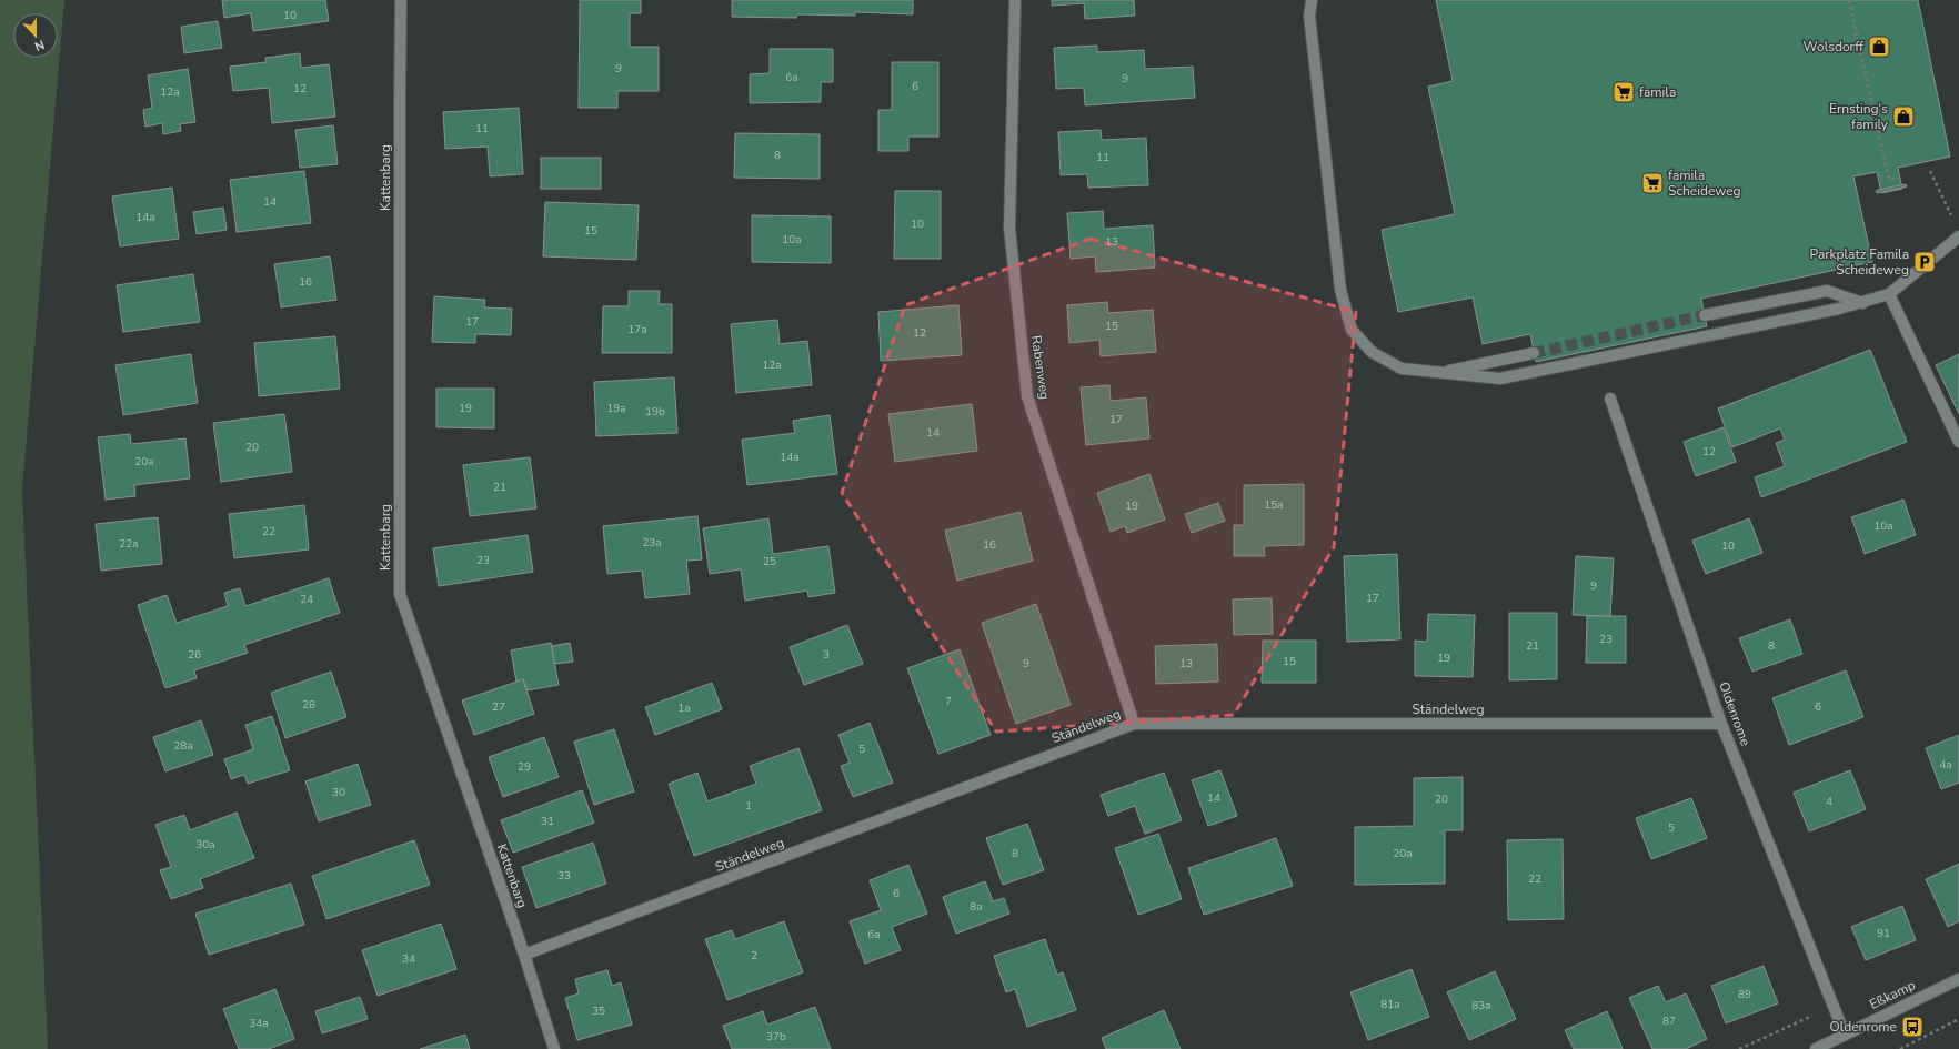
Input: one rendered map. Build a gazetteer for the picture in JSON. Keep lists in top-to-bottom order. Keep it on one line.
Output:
{"streets":{"street":["Kattenbarg","Rabenweg","Ständelweg","Oldenrome","Eßkamp"]},"crossings":[["Kattenbarg","Ständelweg"],["Rabenweg","Ständelweg"],["Ständelweg","Oldenrome"],["Oldenrome","Eßkamp"]],"places":{"shop":["Wolsdorff","Ernsting's family"],"supermarket":["famila","famila Scheideweg"],"parking":["Parkplatz Famila Scheideweg"],"bus stop":["Oldenrome"]},"house_numbers":["10","9","6a","9","6","12","12a","11","8","11","14","14a","10","15","10a","13","16","17","15","17a","12","12a","19","19a","19b","17","14","20","12","14a","20a","21","15a","19","10a","22","23a","22a","16","10","23","25","9","17","24","23","21","8","26","3","19","15","9","13","7","28","27","6","1a","28a","5","4a","29","30","14","20","4","1","31","5","30a","8","20a","33","22","6","8a","91","6a","2","34","89","81a","83a","35","87","34a","37b"],"north":"bottom"}
